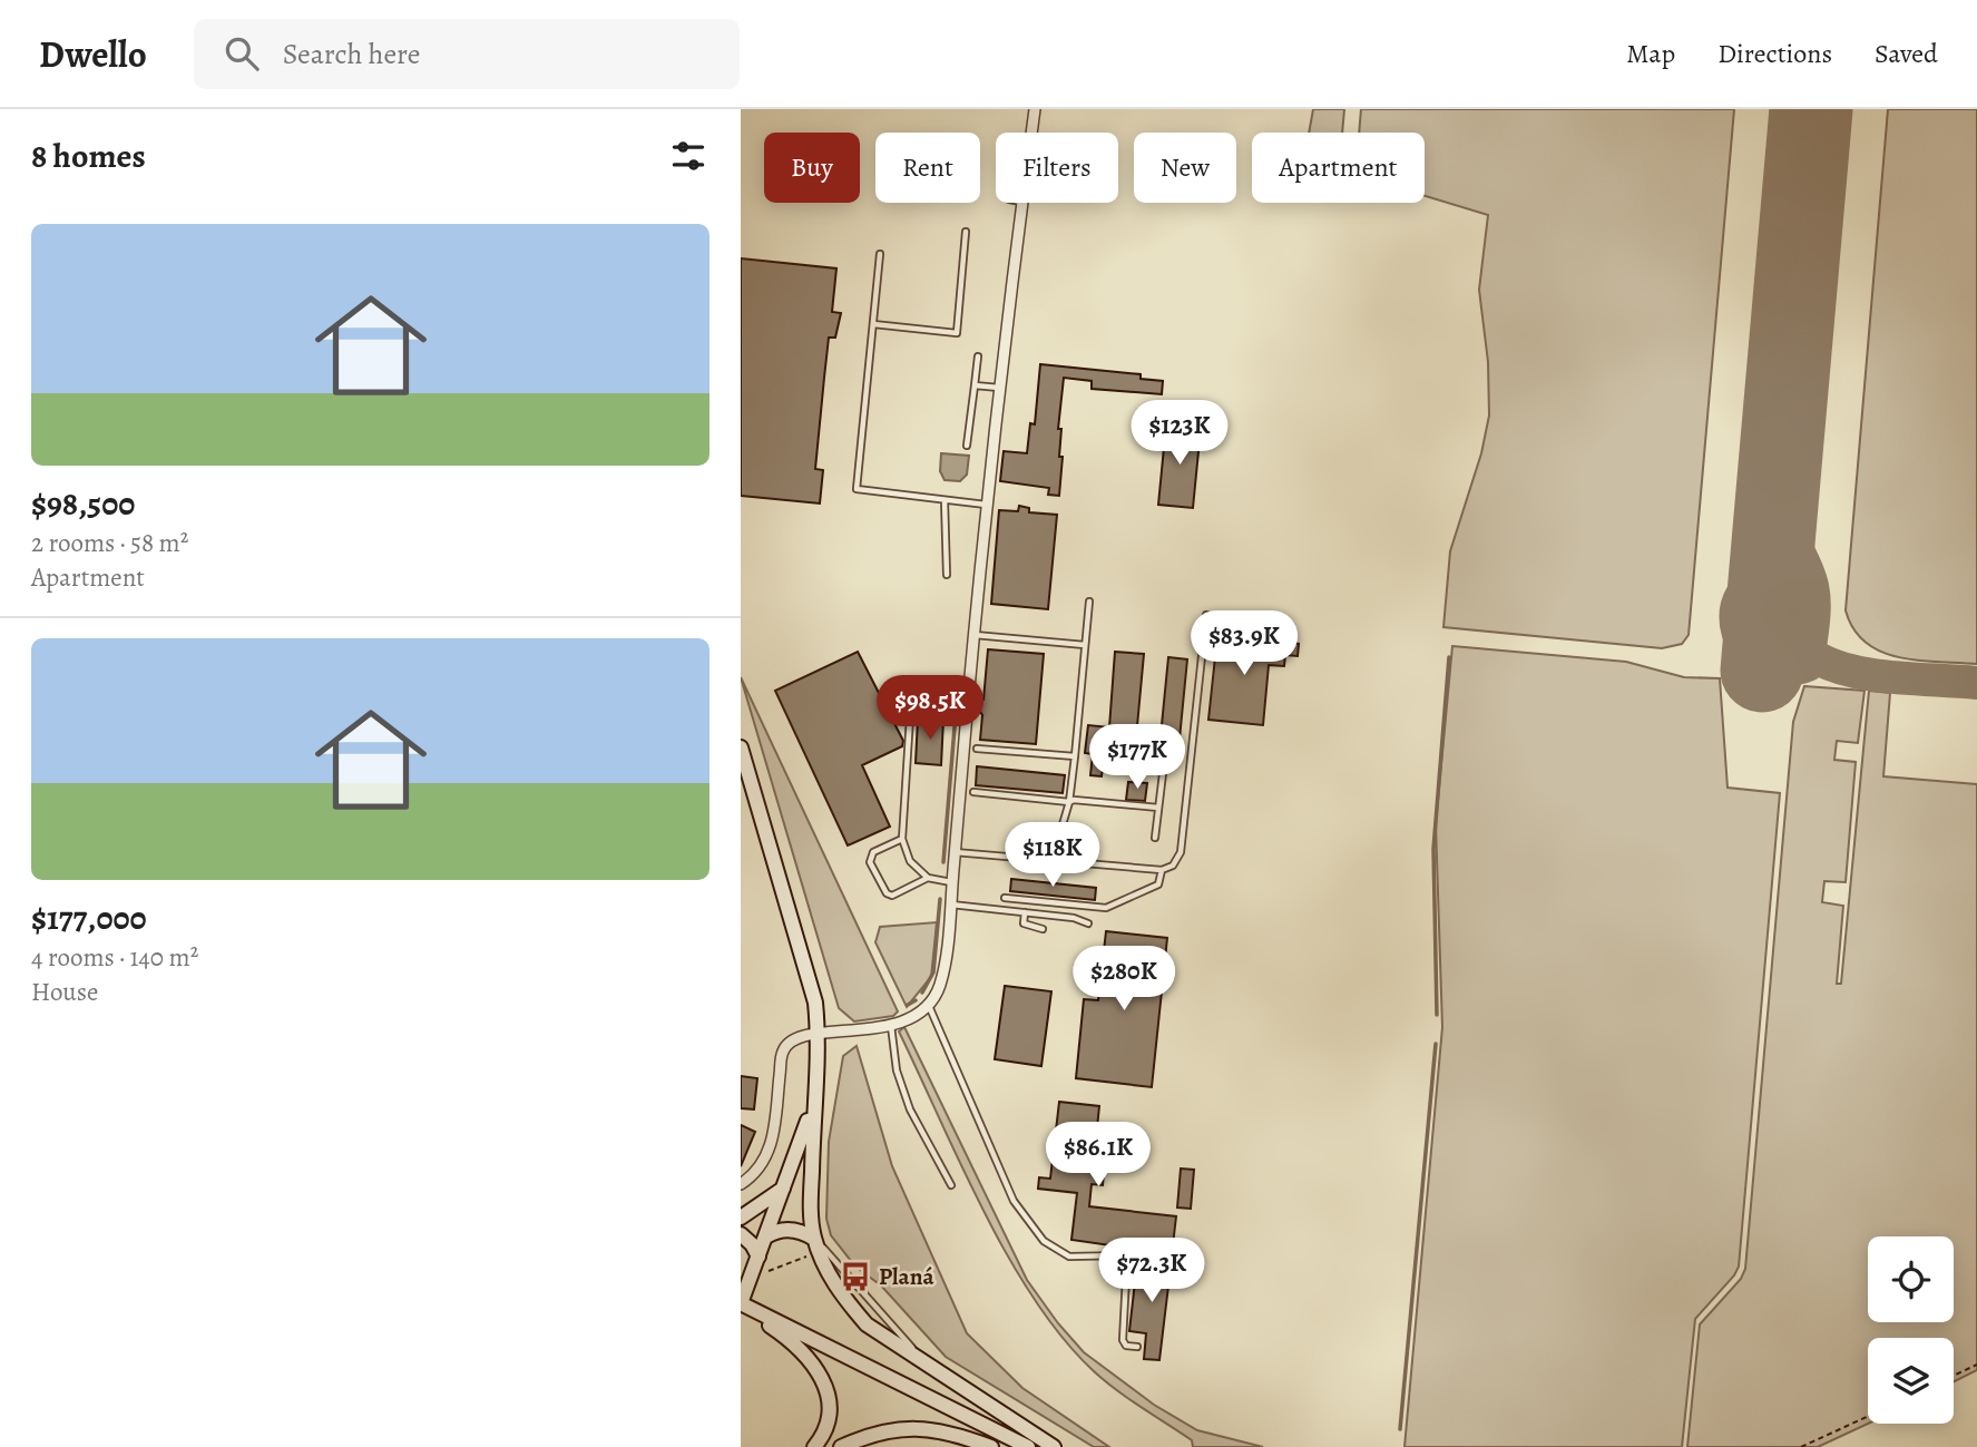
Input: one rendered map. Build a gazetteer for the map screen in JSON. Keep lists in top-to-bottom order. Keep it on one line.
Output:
{"places":{"bus stop":["Planá"]},"page":{"header":"Dwello","search":"Search here","nav":["Map","Directions","Saved"],"heading":"8 homes","chip":["Buy","Rent","Filters","New","Apartment"],"list":[{"name":"$98,500","note":"2 rooms · 58 m² · Apartment"},{"name":"$177,000","note":"4 rooms · 140 m² · House"}],"price":["$123K","$83.9K","$98.5K","$177K","$118K","$280K","$86.1K","$72.3K"]}}
